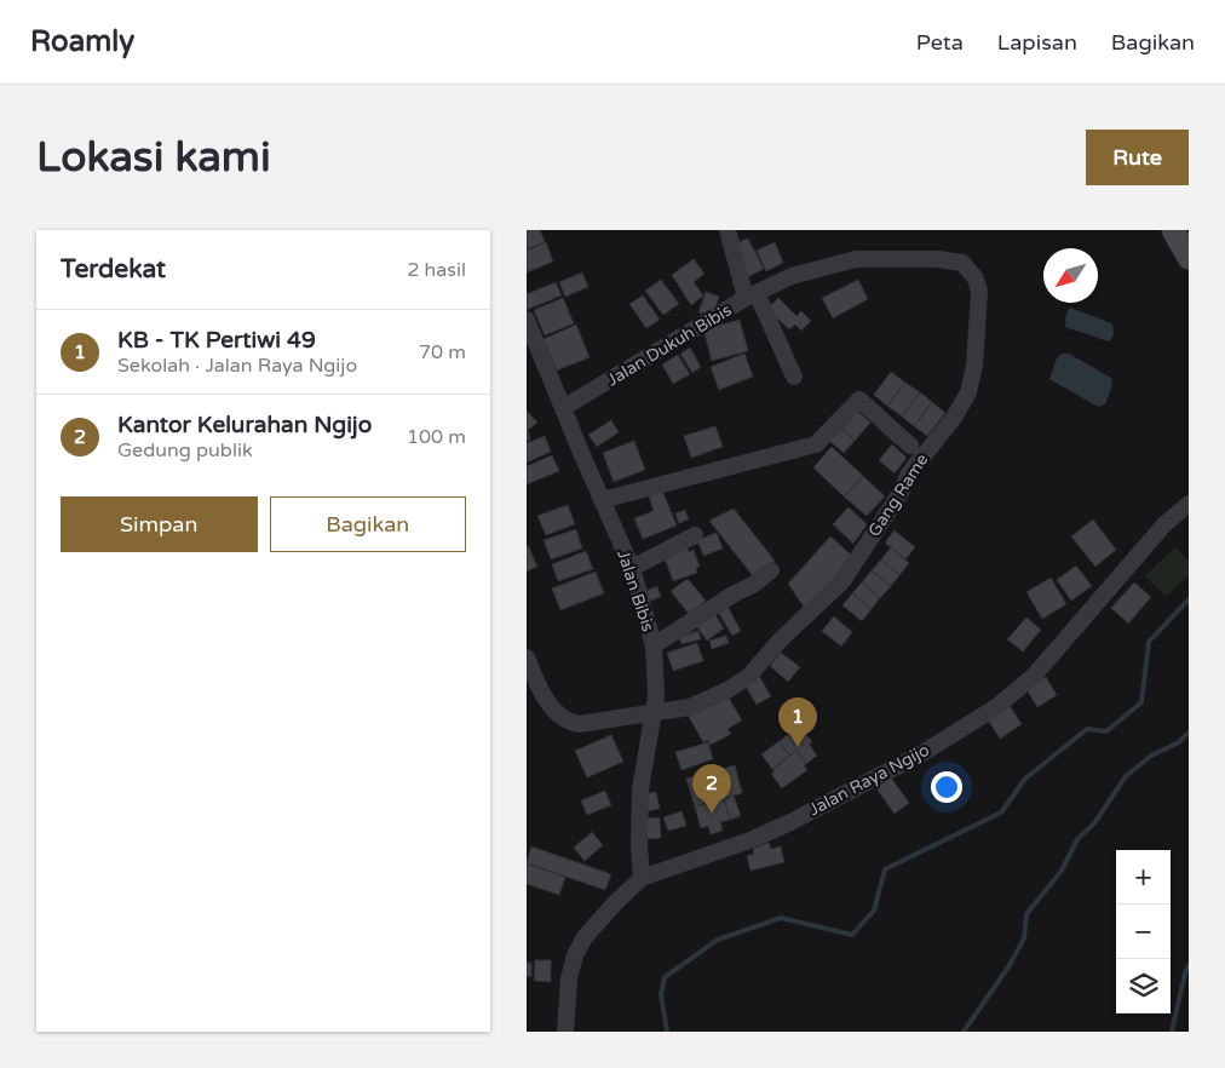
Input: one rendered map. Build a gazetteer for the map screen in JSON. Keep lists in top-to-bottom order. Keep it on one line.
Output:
{"streets":{"street":["Jalan Dukuh Bibis","Gang Rame","Jalan Bibis","Jalan Raya Ngijo"]},"crossings":[["Jalan Dukuh Bibis","Gang Rame"],["Jalan Dukuh Bibis","Jalan Bibis"],["Gang Rame","Jalan Bibis"],["Jalan Bibis","Jalan Raya Ngijo"]],"north":"bottom left","page":{"header":"Roamly","nav":["Peta","Lapisan","Bagikan"],"buttons":["Rute",["Simpan","Bagikan"]],"title":"Lokasi kami","heading":["Terdekat","2 hasil"],"list":[{"mark":"1","name":"KB - TK Pertiwi 49","note":"Sekolah · Jalan Raya Ngijo","value":"70 m"},{"mark":"2","name":"Kantor Kelurahan Ngijo","note":"Gedung publik","value":"100 m"}],"pins":["1","2"],"map_buttons":["+","−"]}}
